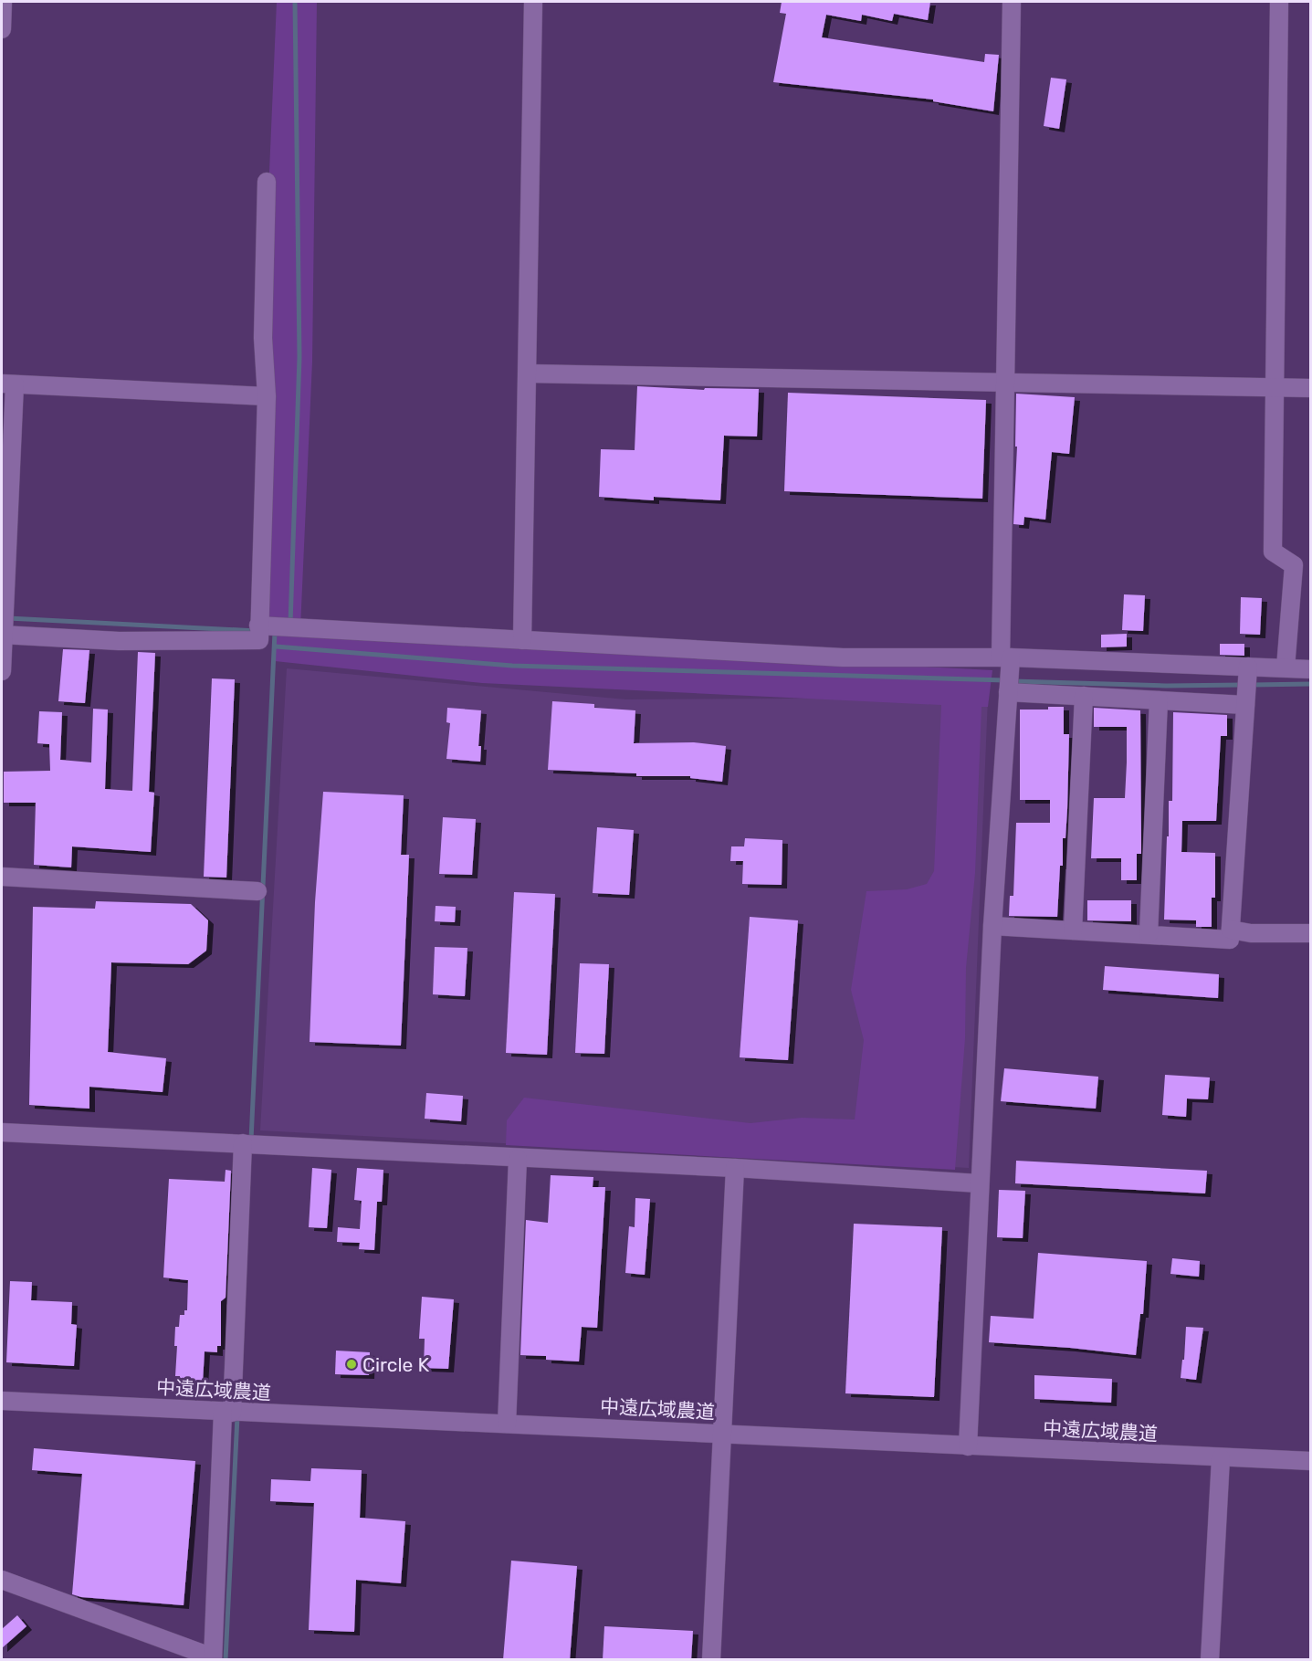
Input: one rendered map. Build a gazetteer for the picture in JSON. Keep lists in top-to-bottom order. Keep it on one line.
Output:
{"streets":{"street":["中遠広域農道"]},"places":["Circle K"]}
